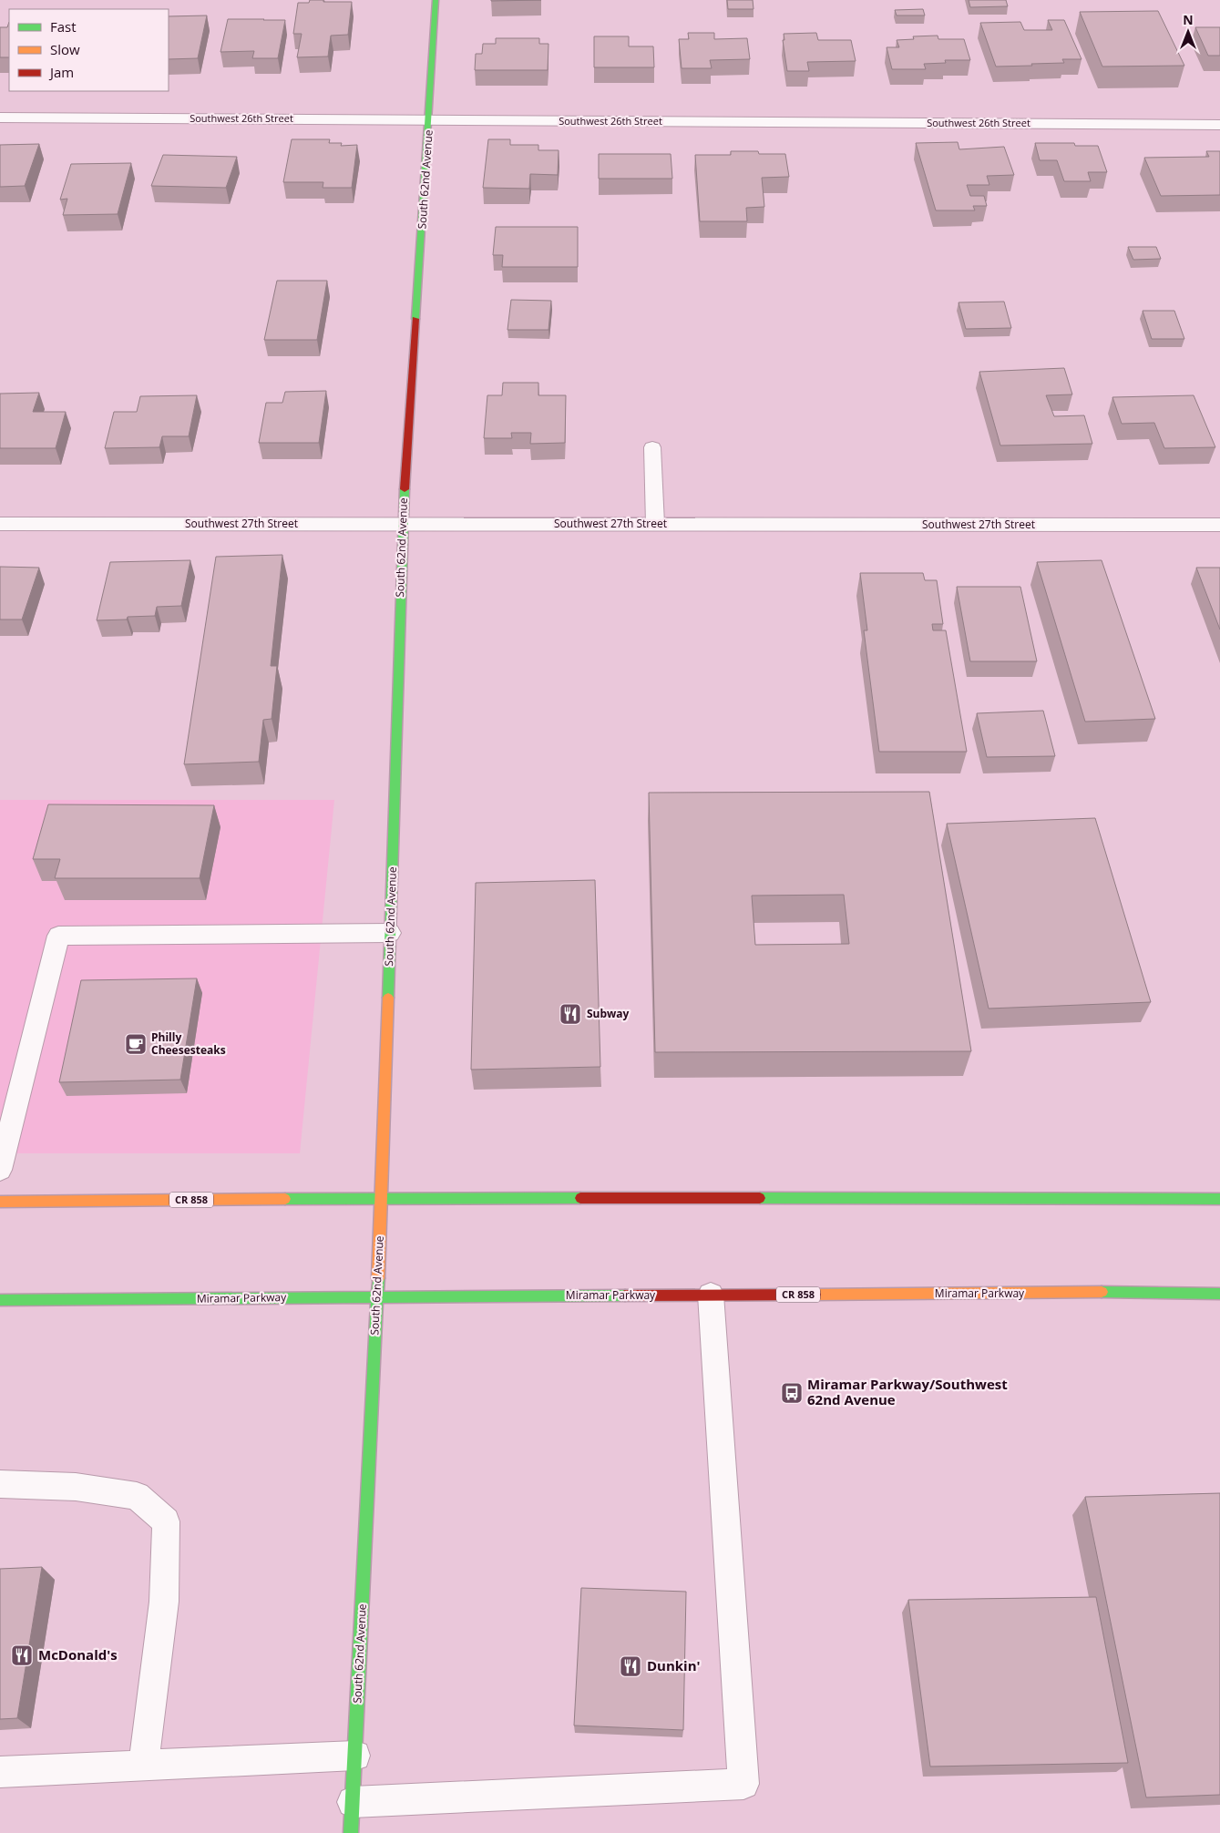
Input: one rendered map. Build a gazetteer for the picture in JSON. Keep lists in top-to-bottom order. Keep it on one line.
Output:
{"streets":{"street":["Southwest 26th Street","South 62nd Avenue","Southwest 27th Street","CR 858","Miramar Parkway"]},"crossings":[["Southwest 26th Street","South 62nd Avenue"],["South 62nd Avenue","Southwest 27th Street"],["South 62nd Avenue","CR 858"],["South 62nd Avenue","Miramar Parkway"]],"places":{"restaurant":["Subway","McDonald's","Dunkin'"],"cafe":["Philly Cheesesteaks"],"bus stop":["Miramar Parkway/Southwest 62nd Avenue"]},"legend":["Fast","Slow","Jam"],"north":"top"}
